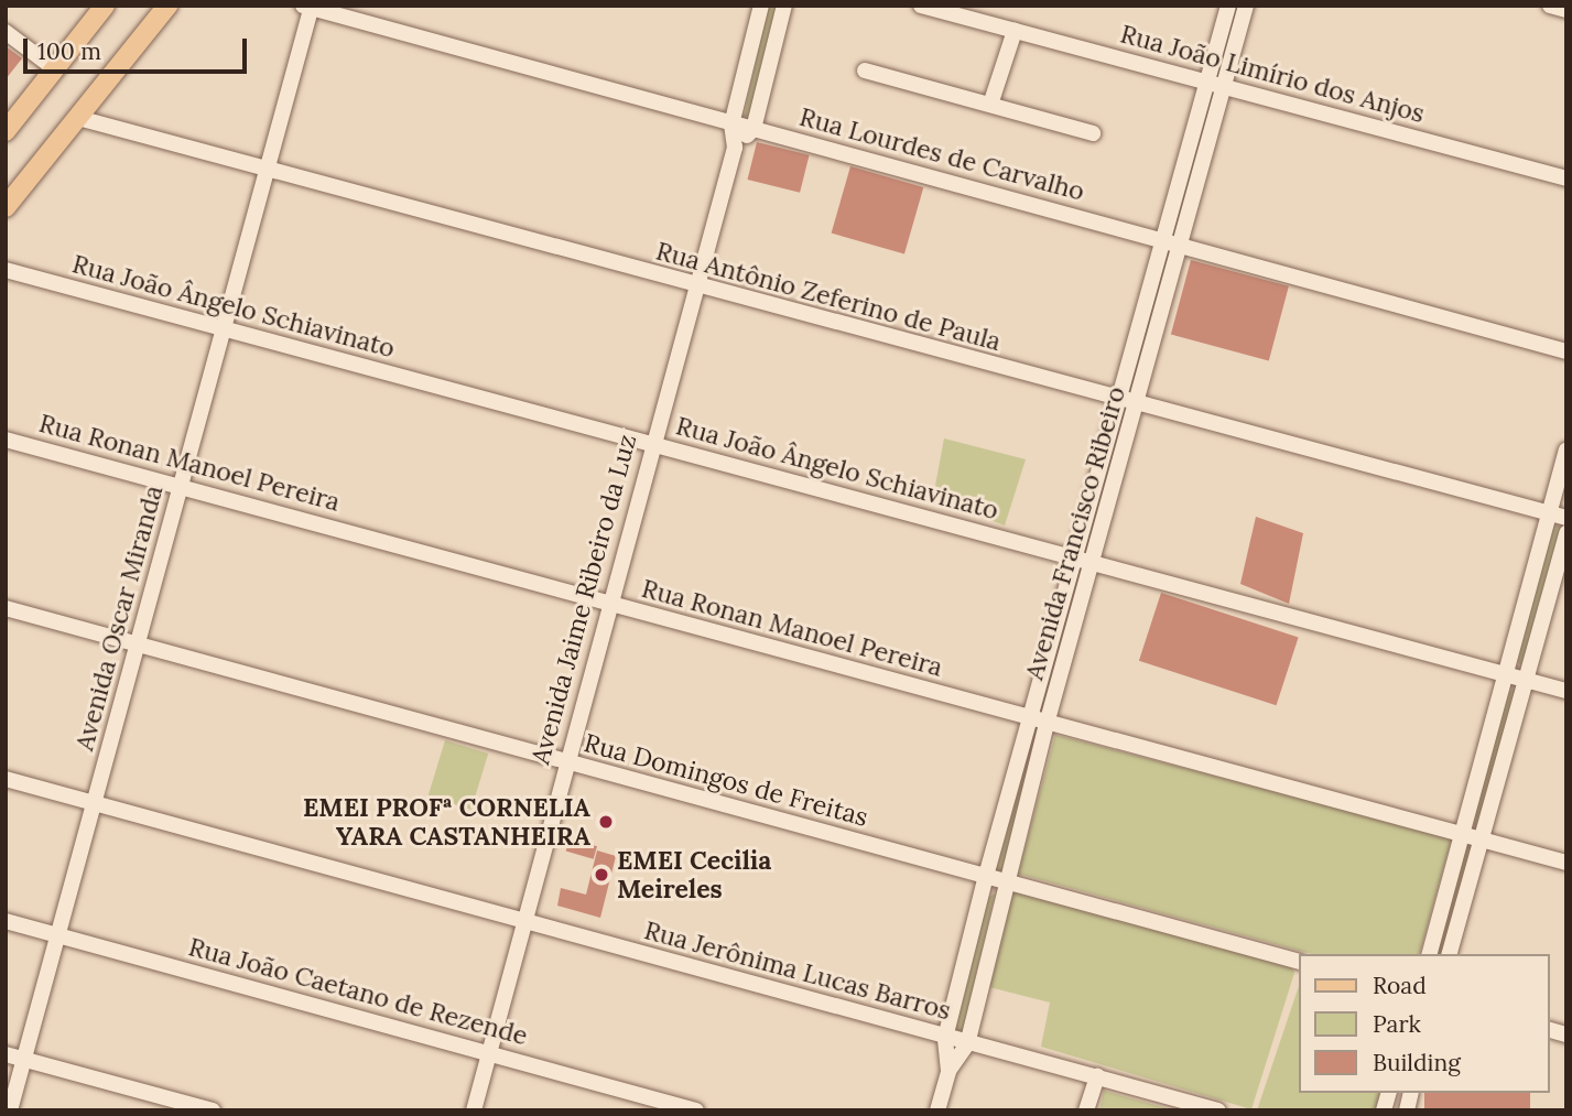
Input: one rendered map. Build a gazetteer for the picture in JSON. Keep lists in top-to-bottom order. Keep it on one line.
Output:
{"streets":{"street":["Rua João Limírio dos Anjos","Rua Lourdes de Carvalho","Rua Antônio Zeferino de Paula","Rua João Ângelo Schiavinato","Rua Ronan Manoel Pereira","Avenida Francisco Ribeiro","Avenida Jaime Ribeiro da Luz","Avenida Oscar Miranda","Rua Domingos de Freitas","Rua Jerônima Lucas Barros","Rua João Caetano de Rezende"]},"crossings":[["Rua João Limírio dos Anjos","Avenida Francisco Ribeiro"],["Rua Lourdes de Carvalho","Avenida Francisco Ribeiro"],["Rua Lourdes de Carvalho","Avenida Jaime Ribeiro da Luz"],["Rua Lourdes de Carvalho","Avenida Oscar Miranda"],["Rua Antônio Zeferino de Paula","Avenida Francisco Ribeiro"],["Rua Antônio Zeferino de Paula","Avenida Jaime Ribeiro da Luz"],["Rua Antônio Zeferino de Paula","Avenida Oscar Miranda"],["Rua João Ângelo Schiavinato","Avenida Francisco Ribeiro"],["Rua João Ângelo Schiavinato","Avenida Jaime Ribeiro da Luz"],["Rua João Ângelo Schiavinato","Avenida Oscar Miranda"],["Rua Ronan Manoel Pereira","Avenida Francisco Ribeiro"],["Rua Ronan Manoel Pereira","Avenida Jaime Ribeiro da Luz"],["Rua Ronan Manoel Pereira","Avenida Oscar Miranda"],["Avenida Francisco Ribeiro","Rua Domingos de Freitas"],["Avenida Francisco Ribeiro","Rua Jerônima Lucas Barros"],["Avenida Jaime Ribeiro da Luz","Rua Domingos de Freitas"],["Avenida Jaime Ribeiro da Luz","Rua Jerônima Lucas Barros"],["Avenida Jaime Ribeiro da Luz","Rua João Caetano de Rezende"],["Avenida Oscar Miranda","Rua Domingos de Freitas"],["Avenida Oscar Miranda","Rua Jerônima Lucas Barros"],["Avenida Oscar Miranda","Rua João Caetano de Rezende"]],"places":["EMEI PROFª CORNELIA YARA CASTANHEIRA","EMEI Cecilia Meireles"],"legend":["Road","Park","Building"],"scale_bar":"100 m"}
